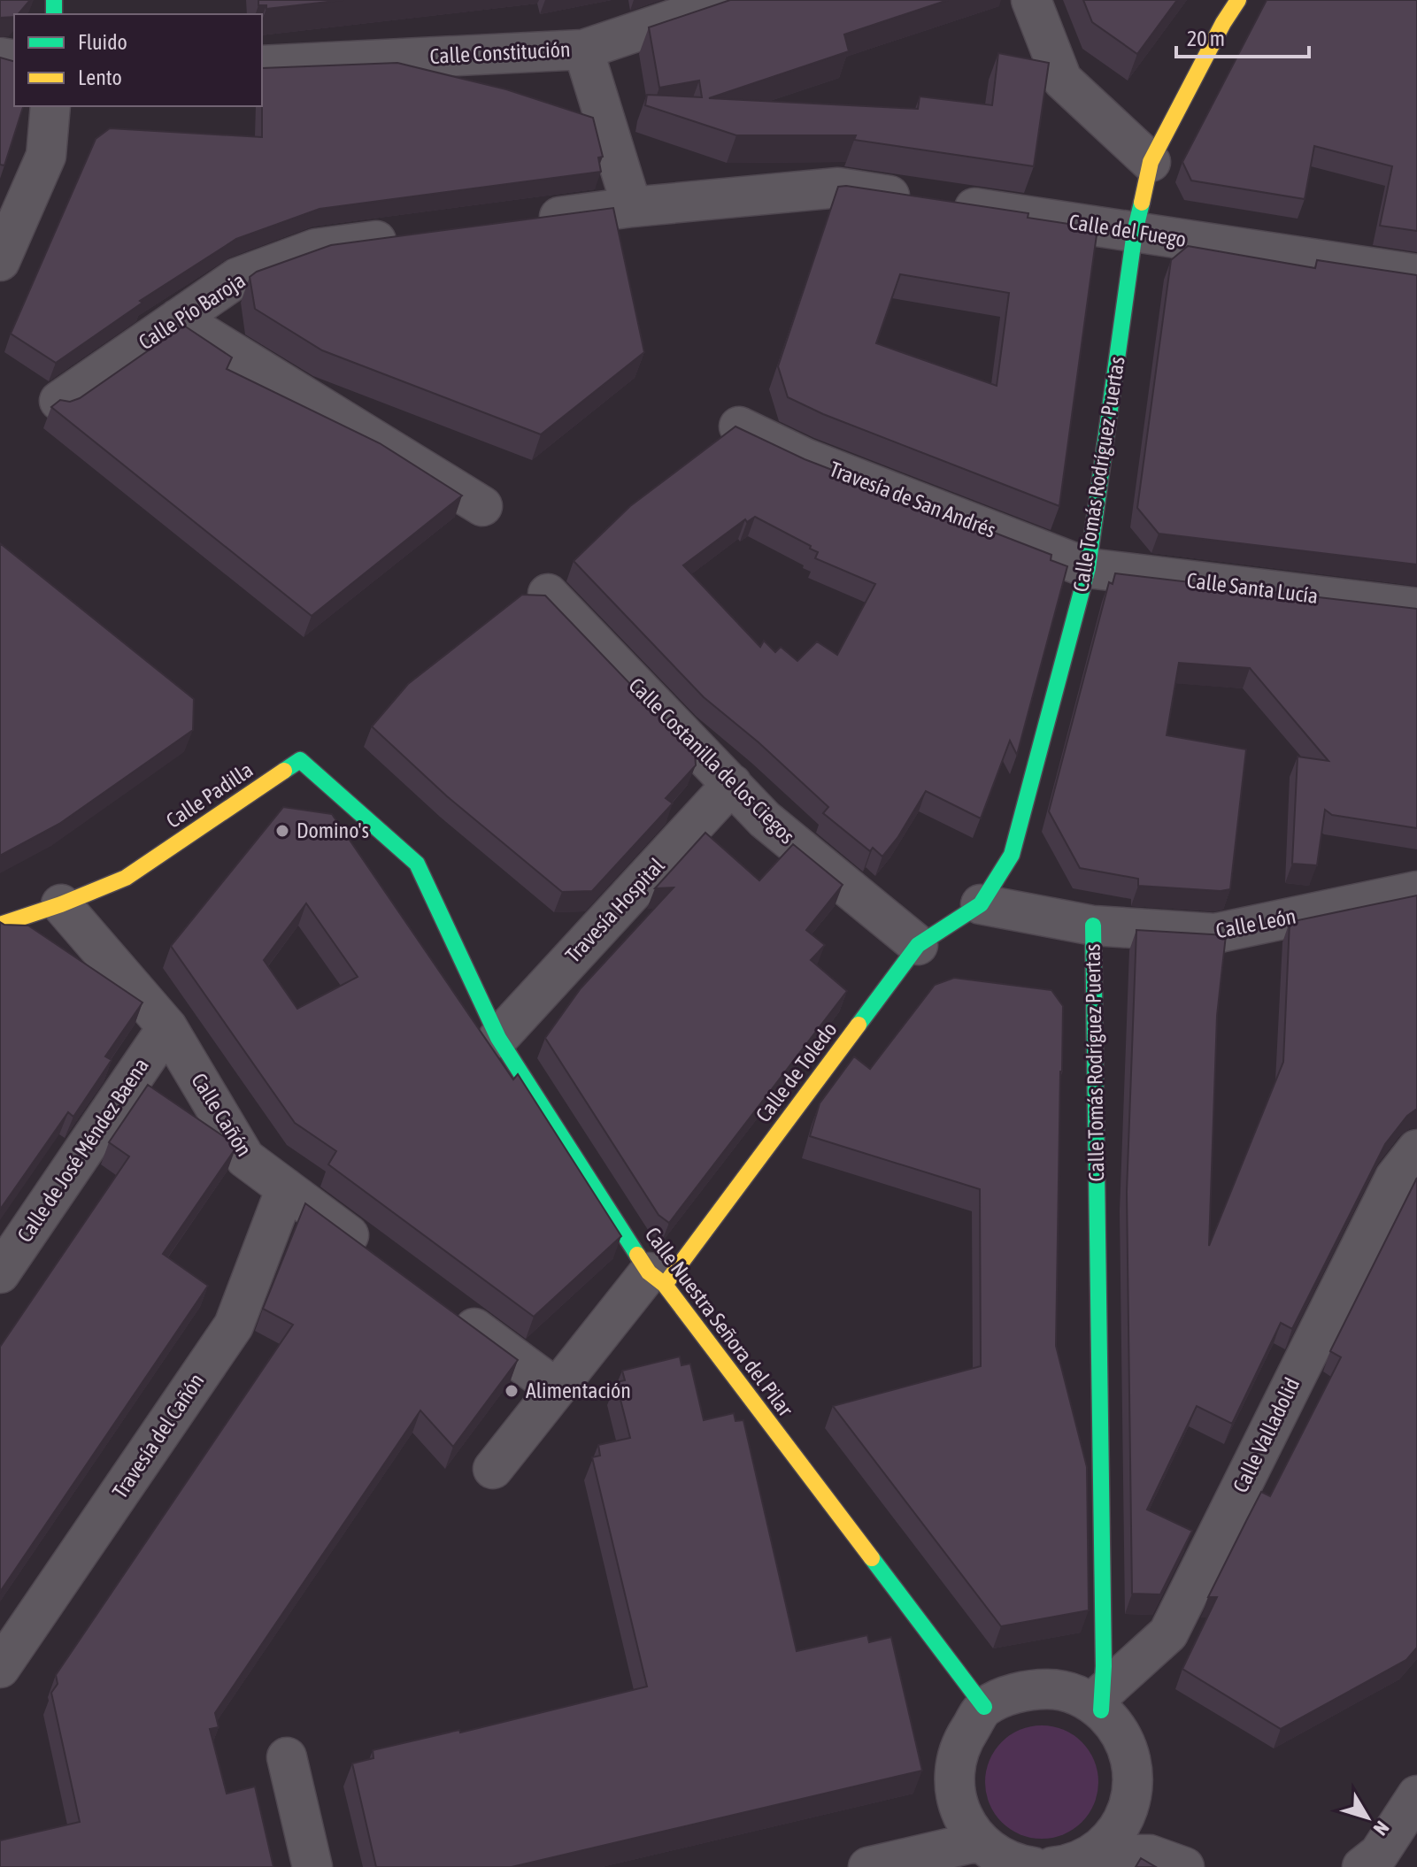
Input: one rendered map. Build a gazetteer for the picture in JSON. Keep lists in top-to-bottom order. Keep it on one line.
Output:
{"streets":{"street":["Calle Constitución","Calle del Fuego","Calle Pío Baroja","Calle Tomás Rodríguez Puertas","Travesía de San Andrés","Calle Santa Lucía","Calle Costanilla de los Ciegos","Calle Padilla","Travesía Hospital","Calle León","Calle de Toledo","Calle Cañón","Calle de José Méndez Baena","Calle Nuestra Señora del Pilar","Calle Valladolid","Travesía del Cañón"]},"crossings":[["Calle del Fuego","Calle Tomás Rodríguez Puertas"],["Calle Tomás Rodríguez Puertas","Travesía de San Andrés"],["Calle Tomás Rodríguez Puertas","Calle Santa Lucía"],["Calle Tomás Rodríguez Puertas","Calle León"],["Calle Tomás Rodríguez Puertas","Calle de Toledo"],["Calle Tomás Rodríguez Puertas","Calle Valladolid"],["Travesía de San Andrés","Calle Santa Lucía"],["Calle Costanilla de los Ciegos","Travesía Hospital"],["Calle Costanilla de los Ciegos","Calle de Toledo"],["Calle Padilla","Calle Cañón"],["Calle Padilla","Calle Nuestra Señora del Pilar"],["Travesía Hospital","Calle Nuestra Señora del Pilar"],["Calle de Toledo","Calle Nuestra Señora del Pilar"],["Calle Cañón","Calle de José Méndez Baena"],["Calle Cañón","Travesía del Cañón"]],"places":["Domino's","Alimentación"],"legend":["Fluido","Lento"],"scale_bar":"20 m","north":"bottom right"}
